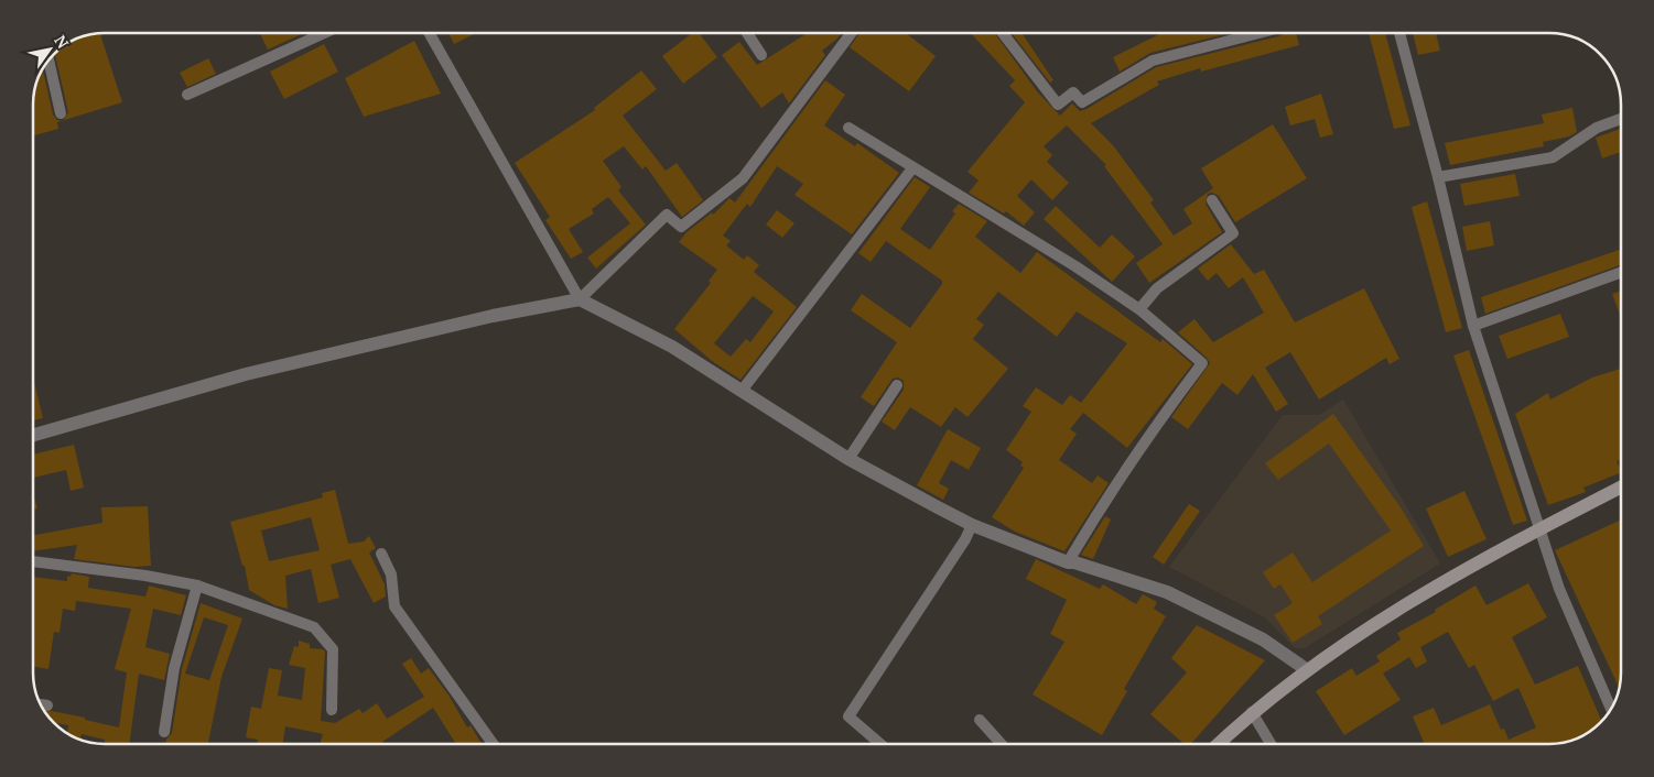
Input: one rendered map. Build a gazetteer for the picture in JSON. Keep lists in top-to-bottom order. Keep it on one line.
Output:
{"north":"top right"}
